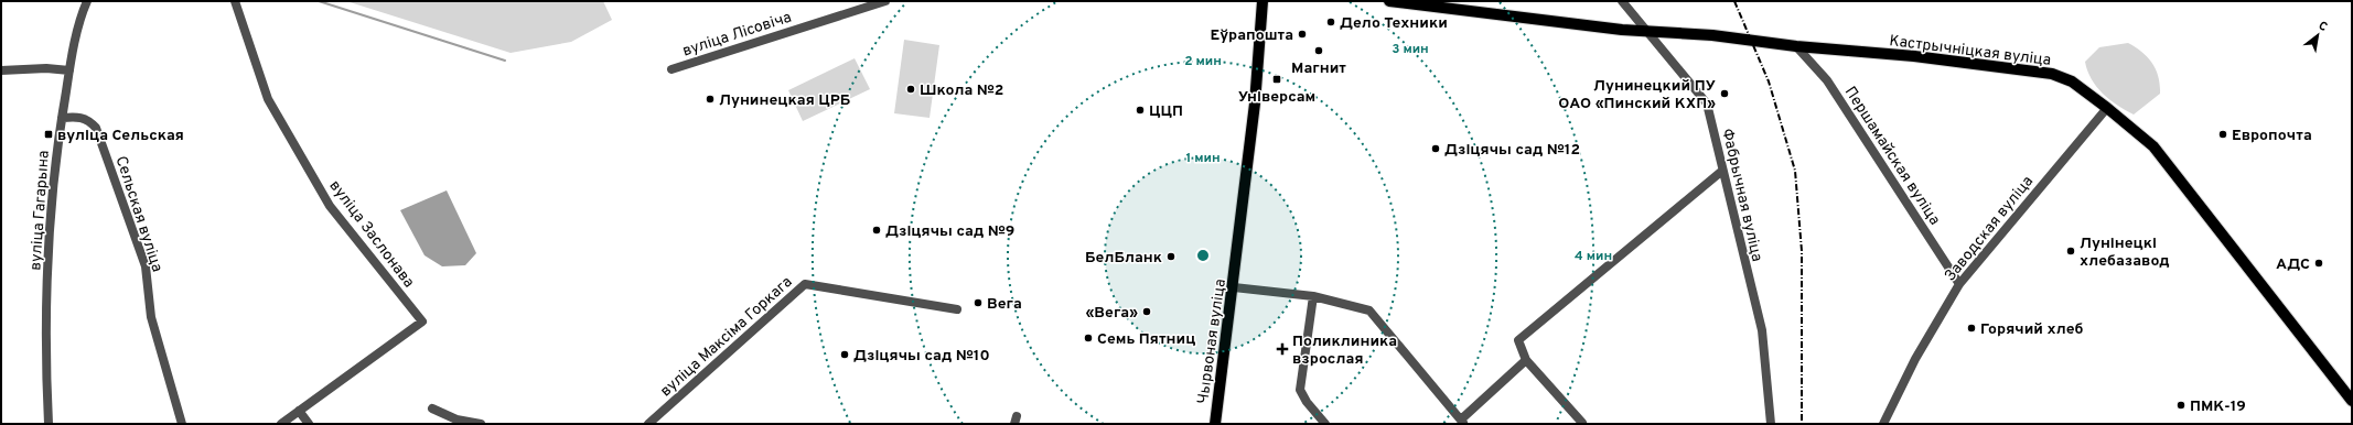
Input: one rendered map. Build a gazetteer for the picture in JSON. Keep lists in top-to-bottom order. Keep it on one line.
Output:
{"streets":{"main road":["Кастрычніцкая вуліца","Чырвоная вуліца"],"street":["вуліца Лісовіча","Першамайская вуліца","Фабрычная вуліца","вуліца Гагарына","Сельская вуліца","Заводская вуліца","вуліца Заслонава","вуліца Максіма Горкага"]},"crossings":[["Кастрычніцкая вуліца","Першамайская вуліца"],["Кастрычніцкая вуліца","Фабрычная вуліца"],["Кастрычніцкая вуліца","Заводская вуліца"],["Першамайская вуліца","Заводская вуліца"],["вуліца Гагарына","Сельская вуліца"]],"places":{"other":["Дело Техники","Еўрапошта","Магнит","Школа №2","Лунинецкий ПУ ОАО «Пинский КХП»","Лунинецкая ЦРБ","ЦЦП","Европочта","Дзіцячы сад №12","Дзіцячы сад №9","Лунінецкі хлебазавод","БелБланк","АДС","Вега","«Вега»","Горячий хлеб","Семь Пятниц","Дзіцячы сад №10","ПМК-19"],"transit":["Універсам","вуліца Сельская"],"health":["Поликлиника взрослая"]},"north":"top right","rings":["3 мин","2 мин","1 мин","4 мин"]}
